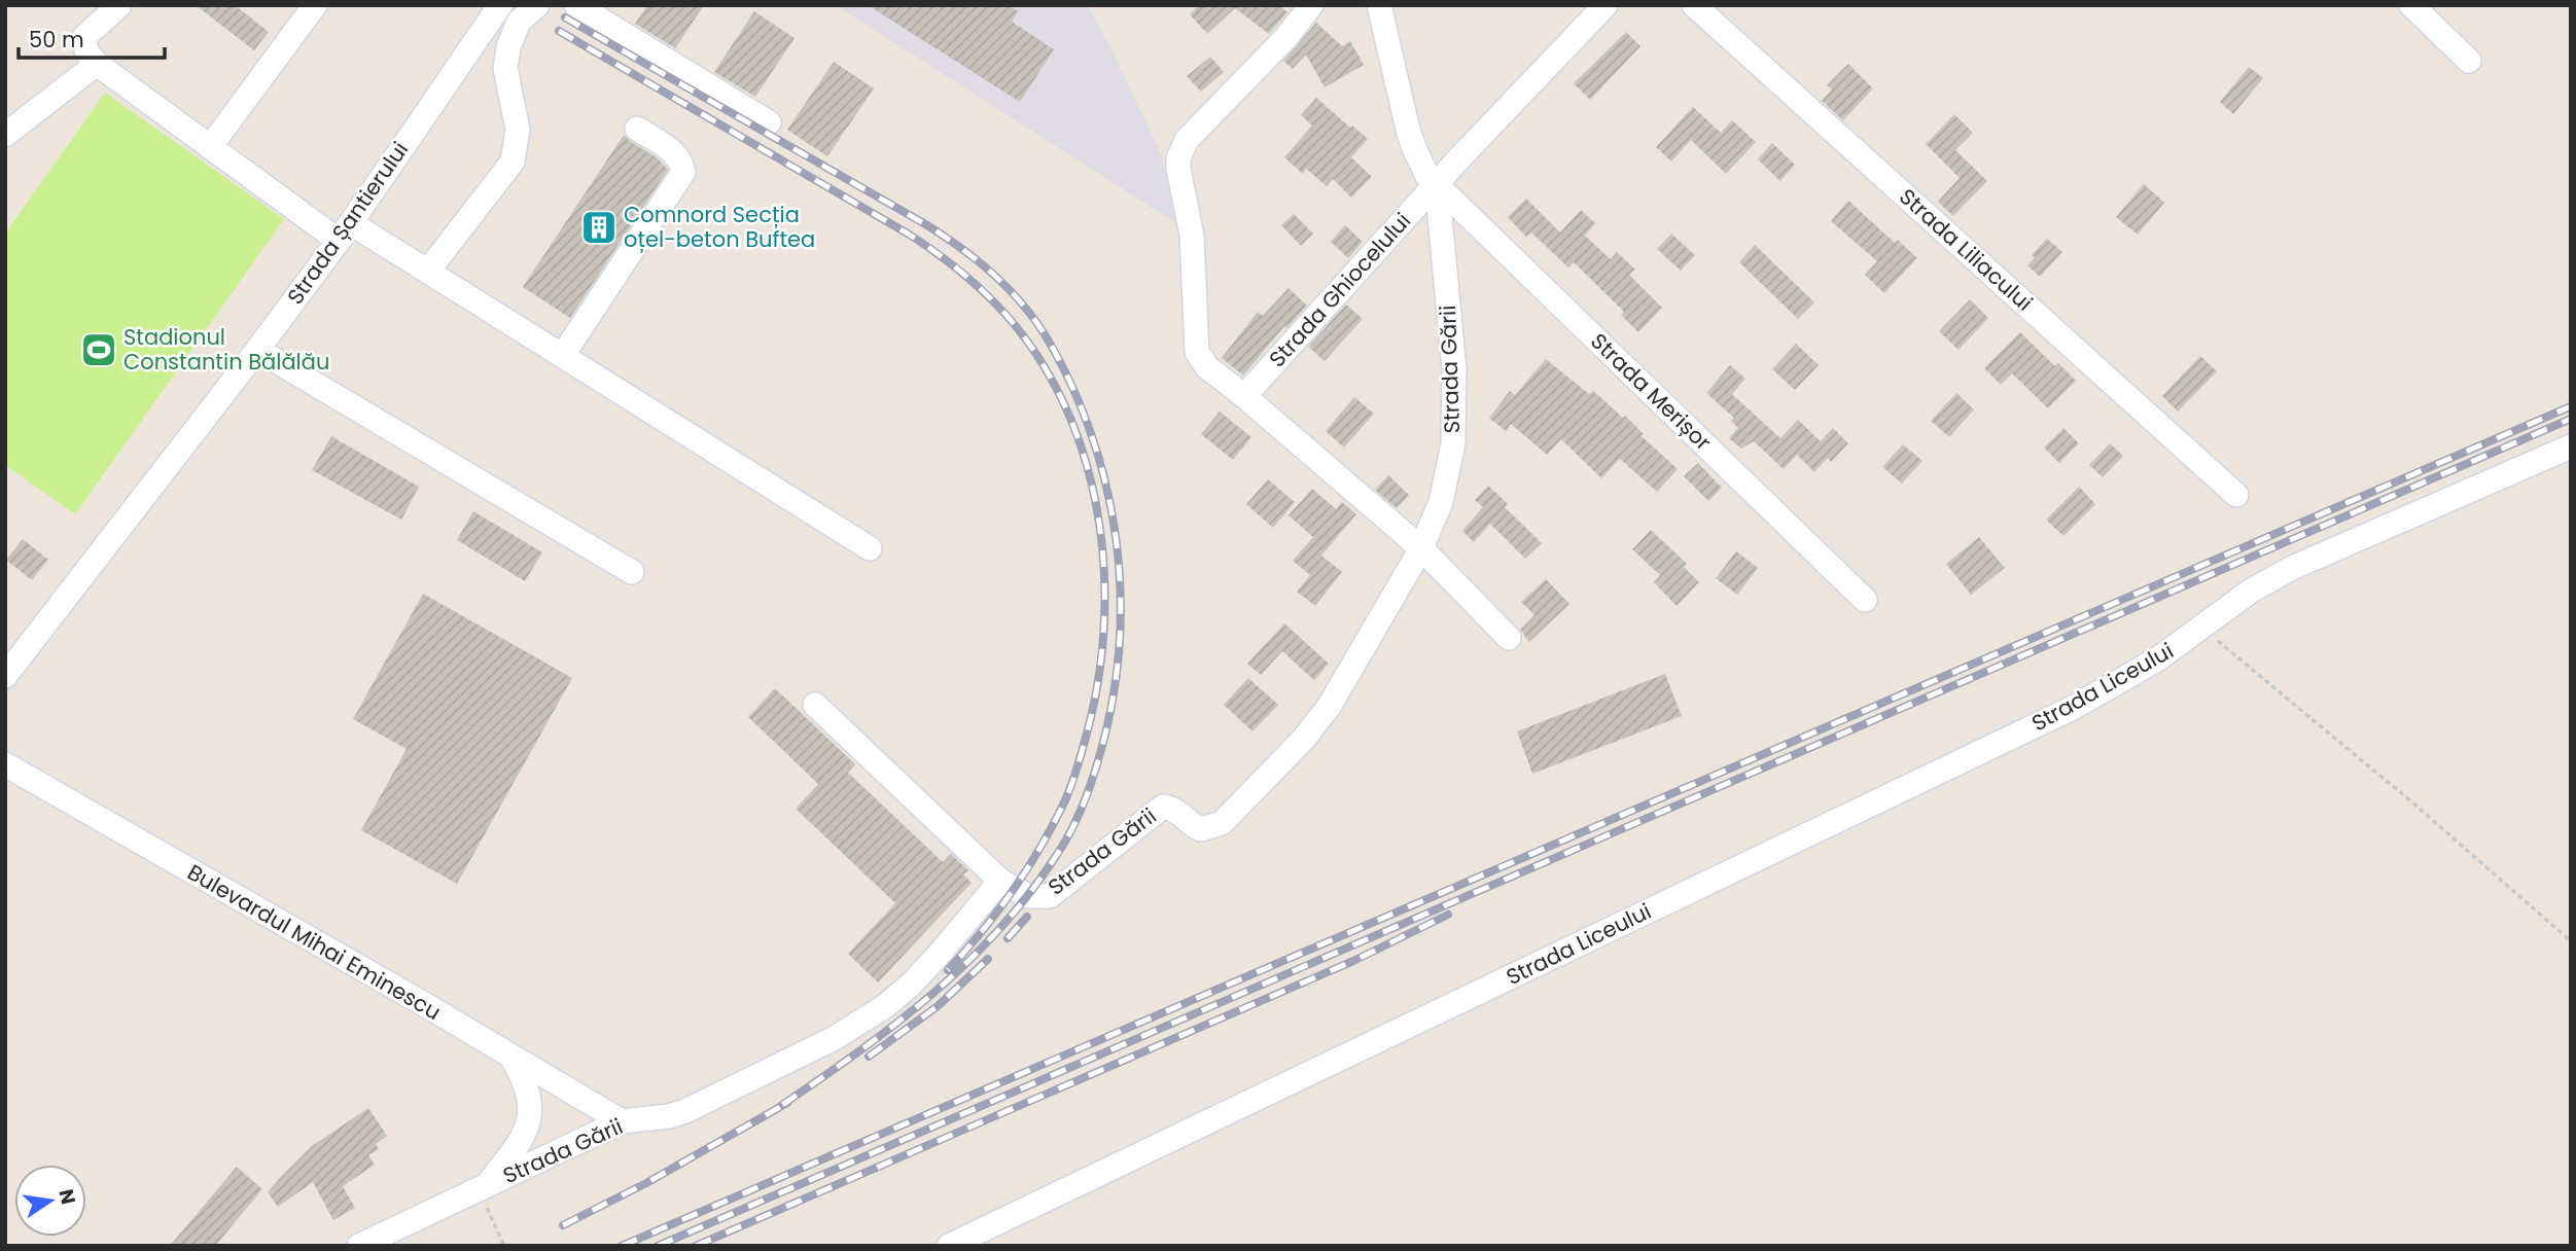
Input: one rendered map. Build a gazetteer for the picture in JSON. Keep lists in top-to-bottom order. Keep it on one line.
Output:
{"streets":{"street":["Strada Șantierului","Strada Liliacului","Strada Ghiocelului","Strada Gării","Strada Merișor","Strada Liceului","Bulevardul Mihai Eminescu"]},"crossings":[["Strada Ghiocelului","Strada Gării"],["Strada Ghiocelului","Strada Merișor"],["Strada Gării","Strada Merișor"],["Strada Gării","Bulevardul Mihai Eminescu"]],"places":{"building":["Comnord Secția oțel-beton Buftea"],"sports":["Stadionul Constantin Bălălău"]},"scale_bar":"50 m","north":"right"}
